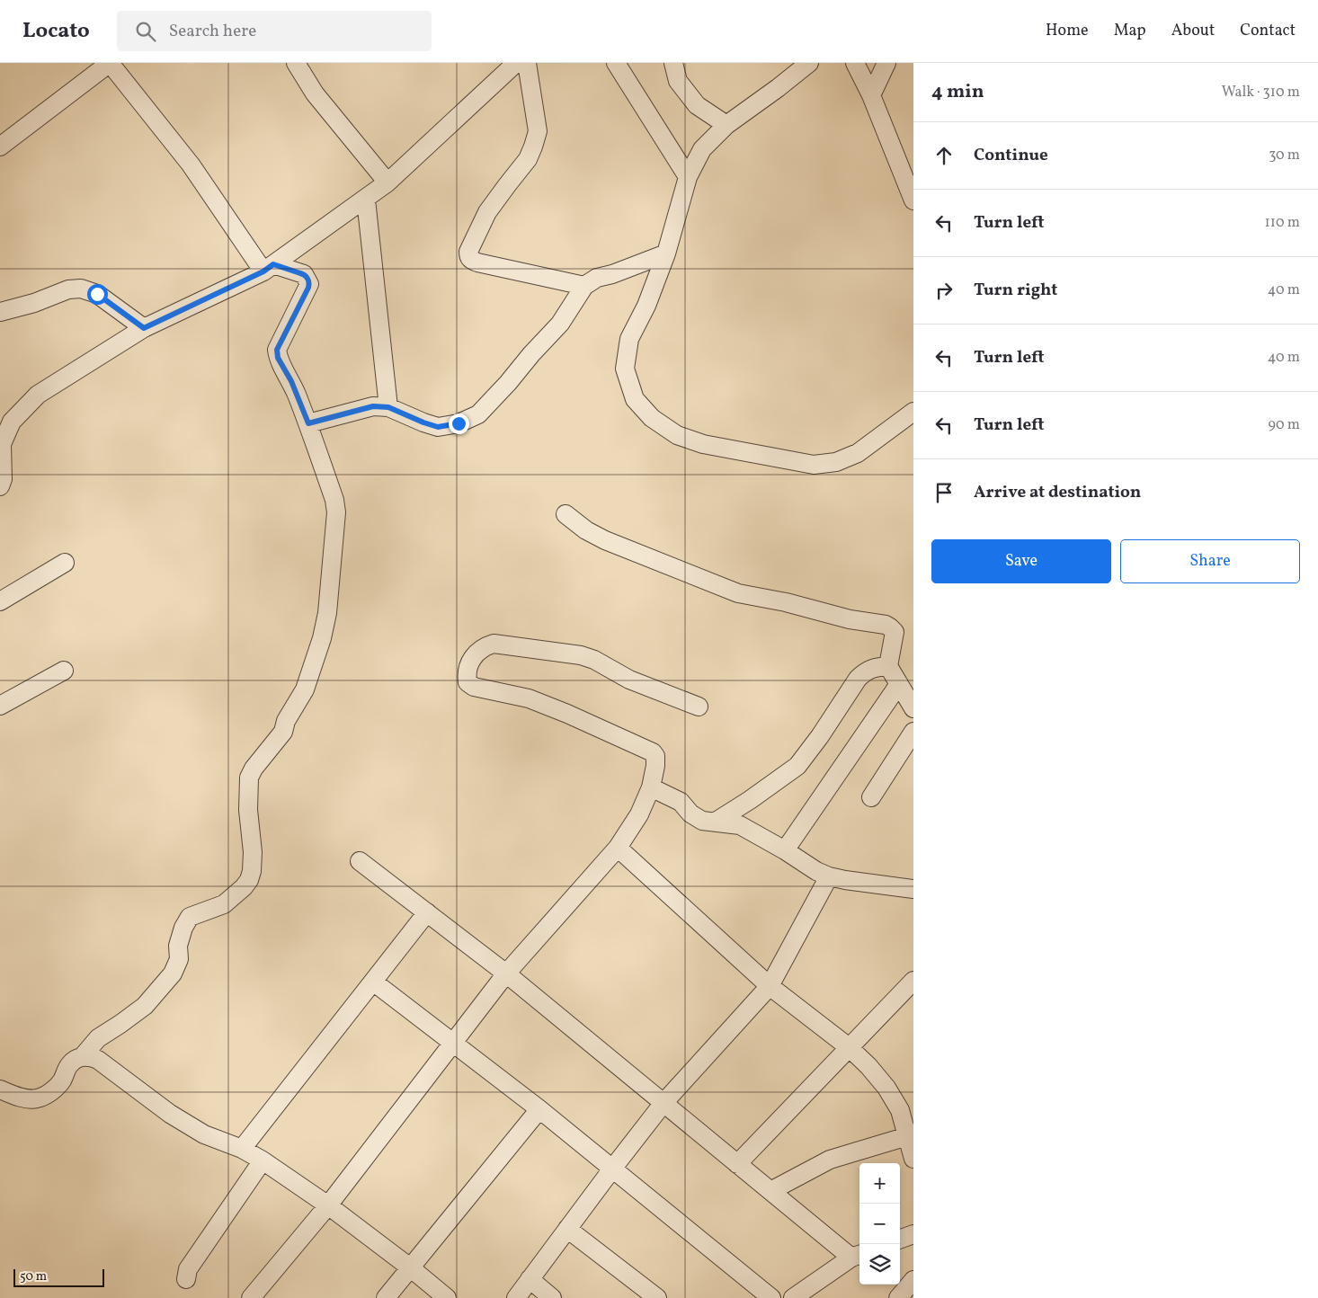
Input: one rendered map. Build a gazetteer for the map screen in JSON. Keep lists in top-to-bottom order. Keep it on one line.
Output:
{"scale_bar":"50 m","page":{"header":"Locato","search":"Search here","nav":["Home","Map","About","Contact"],"heading":["4 min","Walk · 310 m"],"list":[["Continue","30 m"],["Turn left","110 m"],["Turn right","40 m"],["Turn left","40 m"],["Turn left","90 m"],"Arrive at destination"],"buttons":["Save","Share"],"map_buttons":["+","−"],"scale":"50 m"}}
